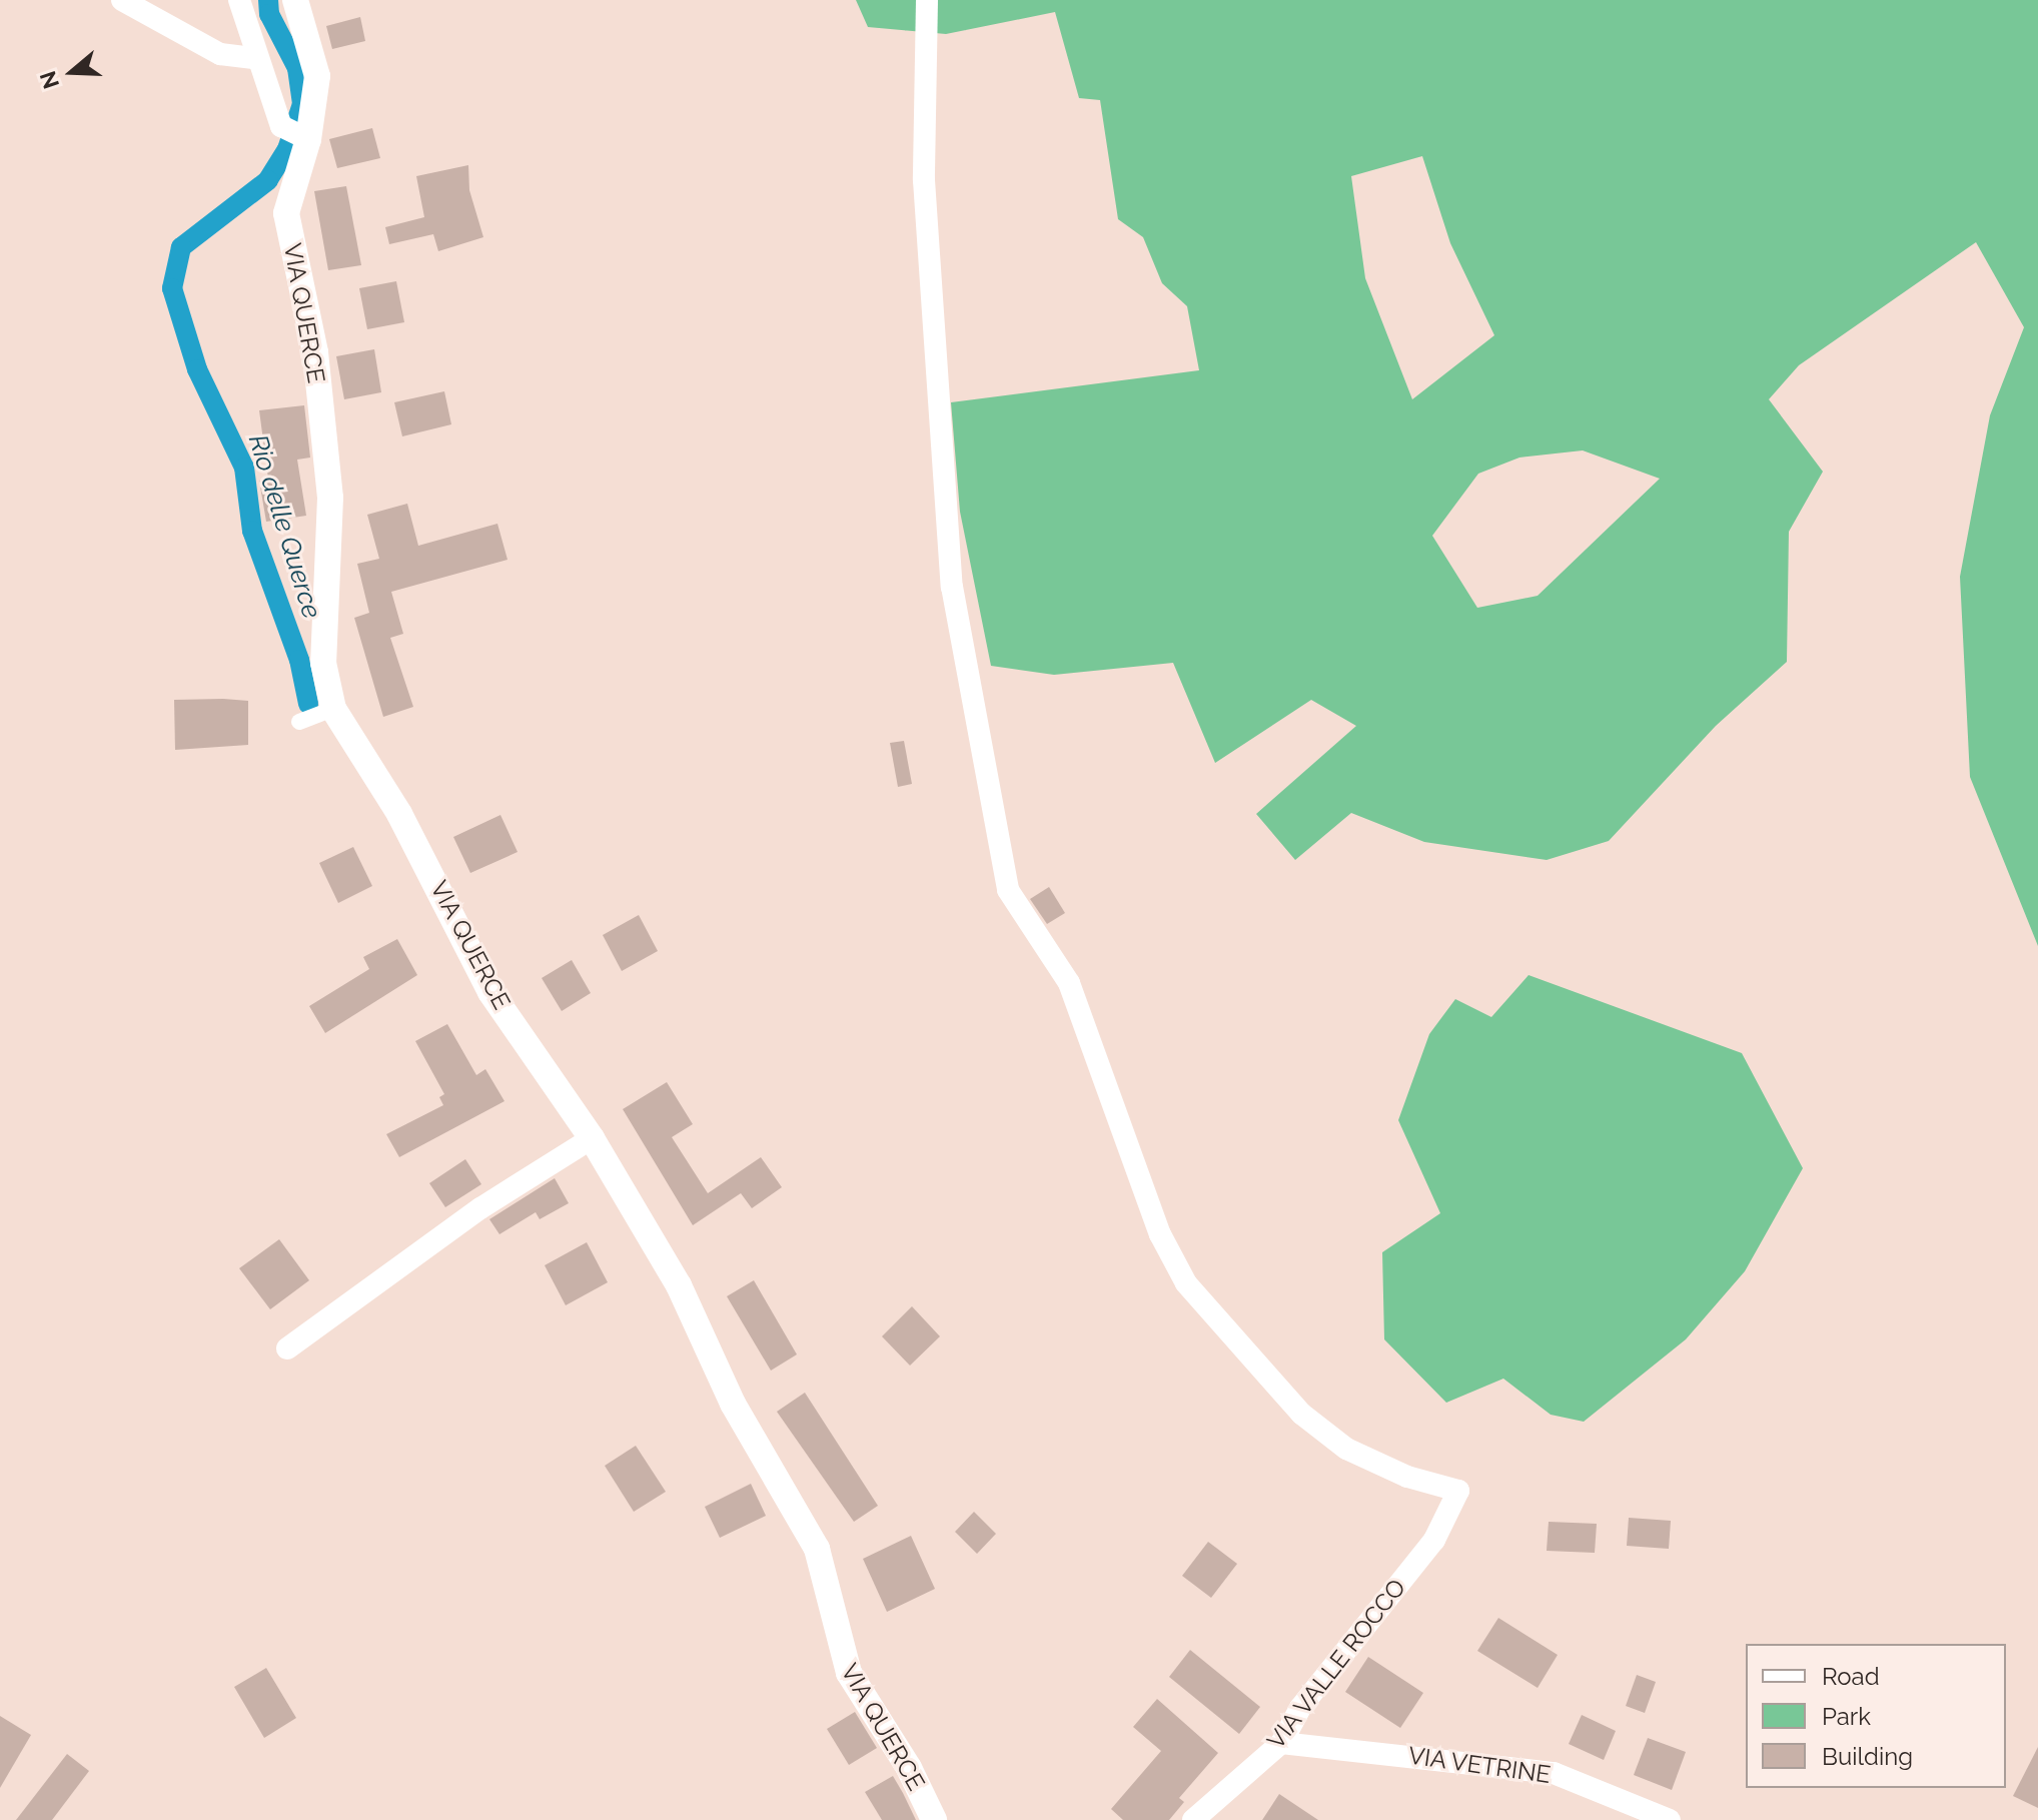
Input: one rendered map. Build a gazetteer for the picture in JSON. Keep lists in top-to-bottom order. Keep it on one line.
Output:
{"streets":{"street":["VIA QUERCE","VIA VALLE ROCCO","VIA VETRINE"]},"crossings":[["VIA VALLE ROCCO","VIA VETRINE"]],"water":["Rio delle Querce"],"legend":["Road","Park","Building"],"north":"left"}
